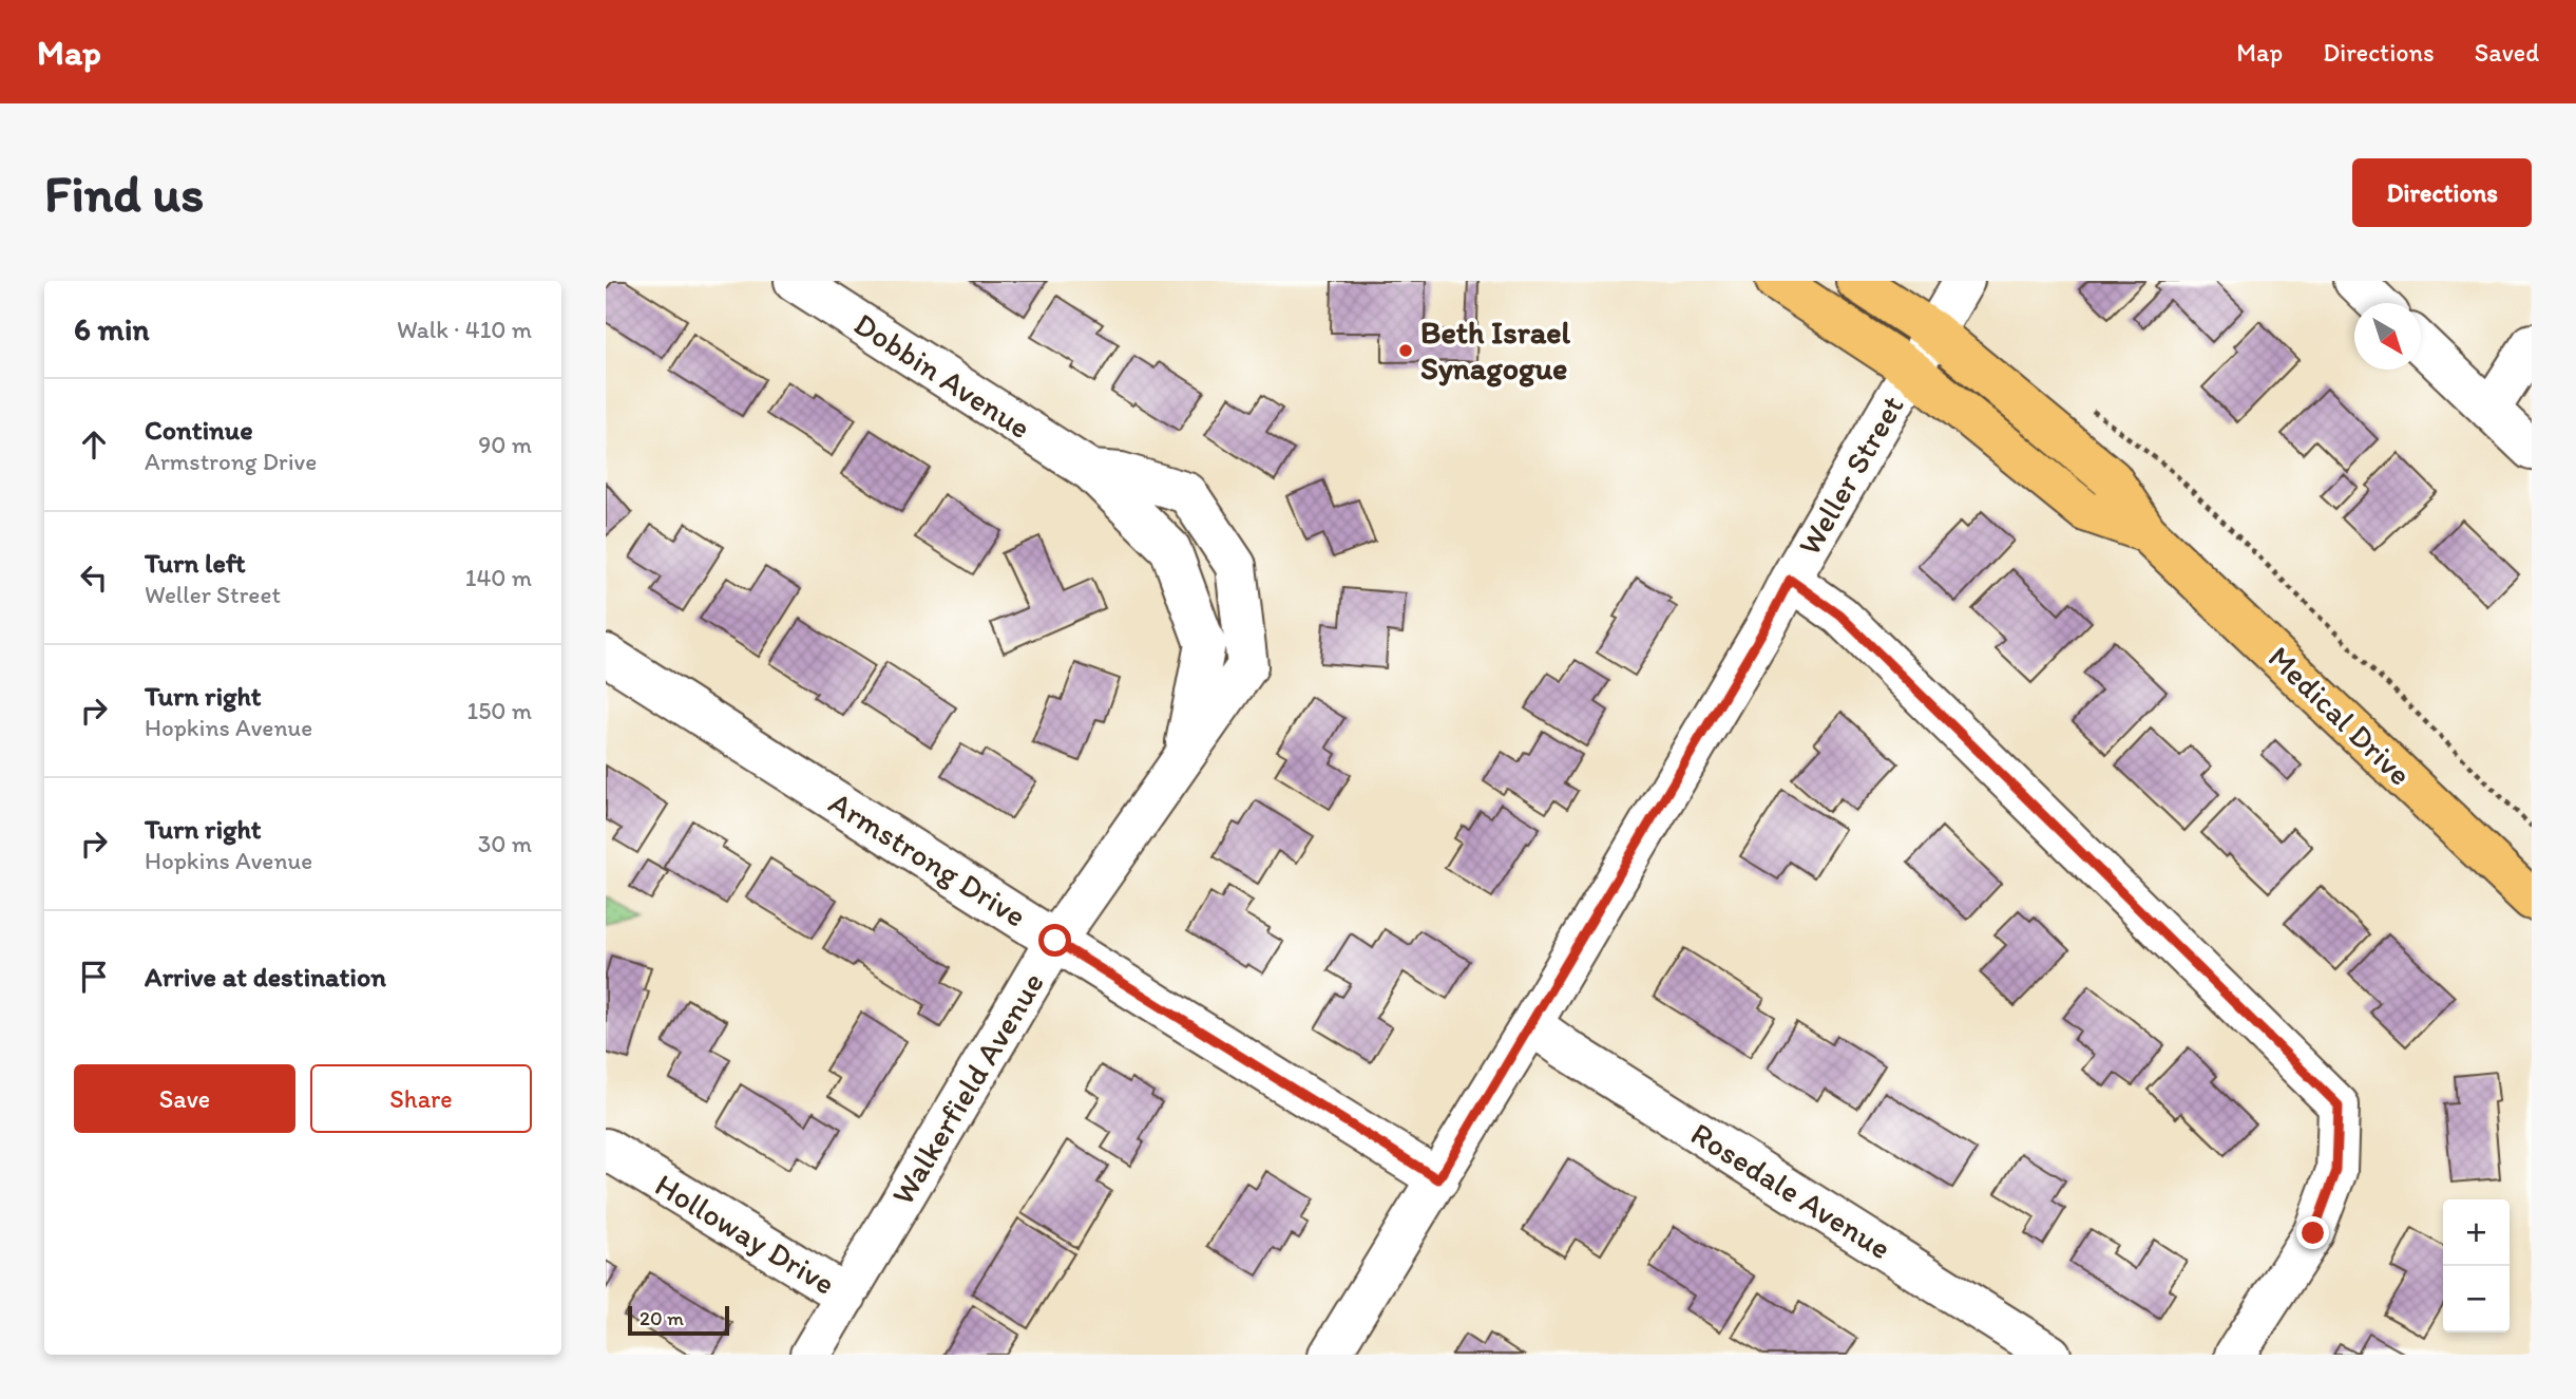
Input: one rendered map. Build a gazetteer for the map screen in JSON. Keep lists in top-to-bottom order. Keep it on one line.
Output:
{"streets":{"main road":["Medical Drive"],"street":["Dobbin Avenue","Weller Street","Armstrong Drive","Walkerfield Avenue","Rosedale Avenue","Holloway Drive"]},"crossings":[["Dobbin Avenue","Walkerfield Avenue"],["Weller Street","Medical Drive"],["Weller Street","Armstrong Drive"],["Weller Street","Rosedale Avenue"],["Armstrong Drive","Walkerfield Avenue"],["Walkerfield Avenue","Holloway Drive"]],"places":["Beth Israel Synagogue"],"scale_bar":"20 m","north":"bottom right","page":{"header":"Map","nav":["Map","Directions","Saved"],"buttons":["Directions",["Save","Share"]],"title":"Find us","heading":["6 min","Walk · 410 m"],"list":[["Continue","Armstrong Drive","90 m"],["Turn left","Weller Street","140 m"],["Turn right","Hopkins Avenue","150 m"],["Turn right","Hopkins Avenue","30 m"],"Arrive at destination"],"map_buttons":["+","−"],"scale":"20 m"}}
